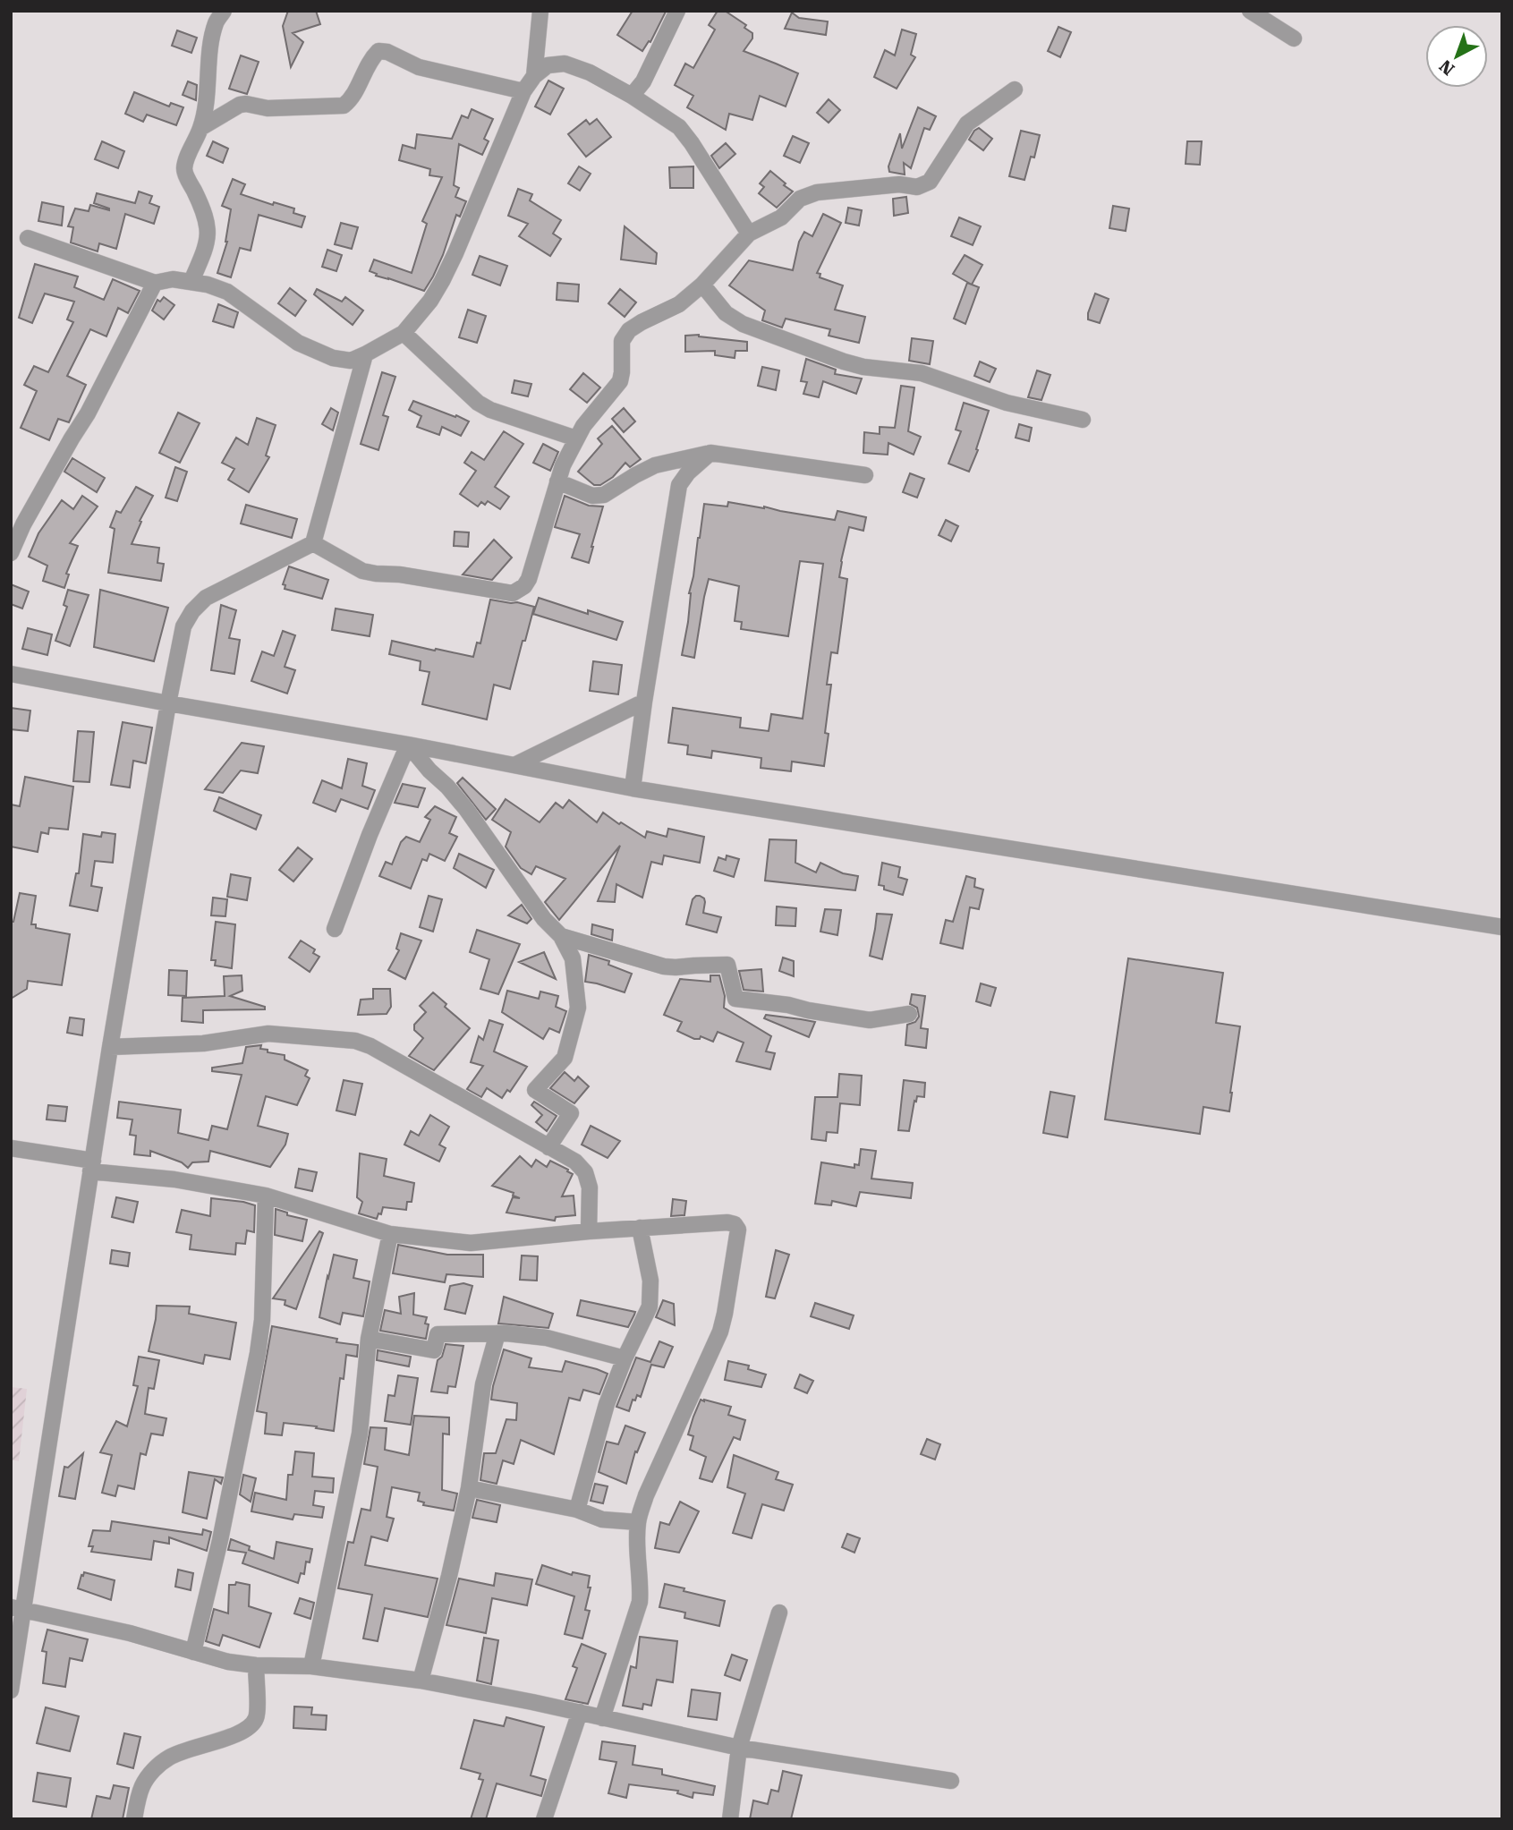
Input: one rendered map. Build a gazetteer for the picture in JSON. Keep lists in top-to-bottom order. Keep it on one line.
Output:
{"north":"bottom left"}
